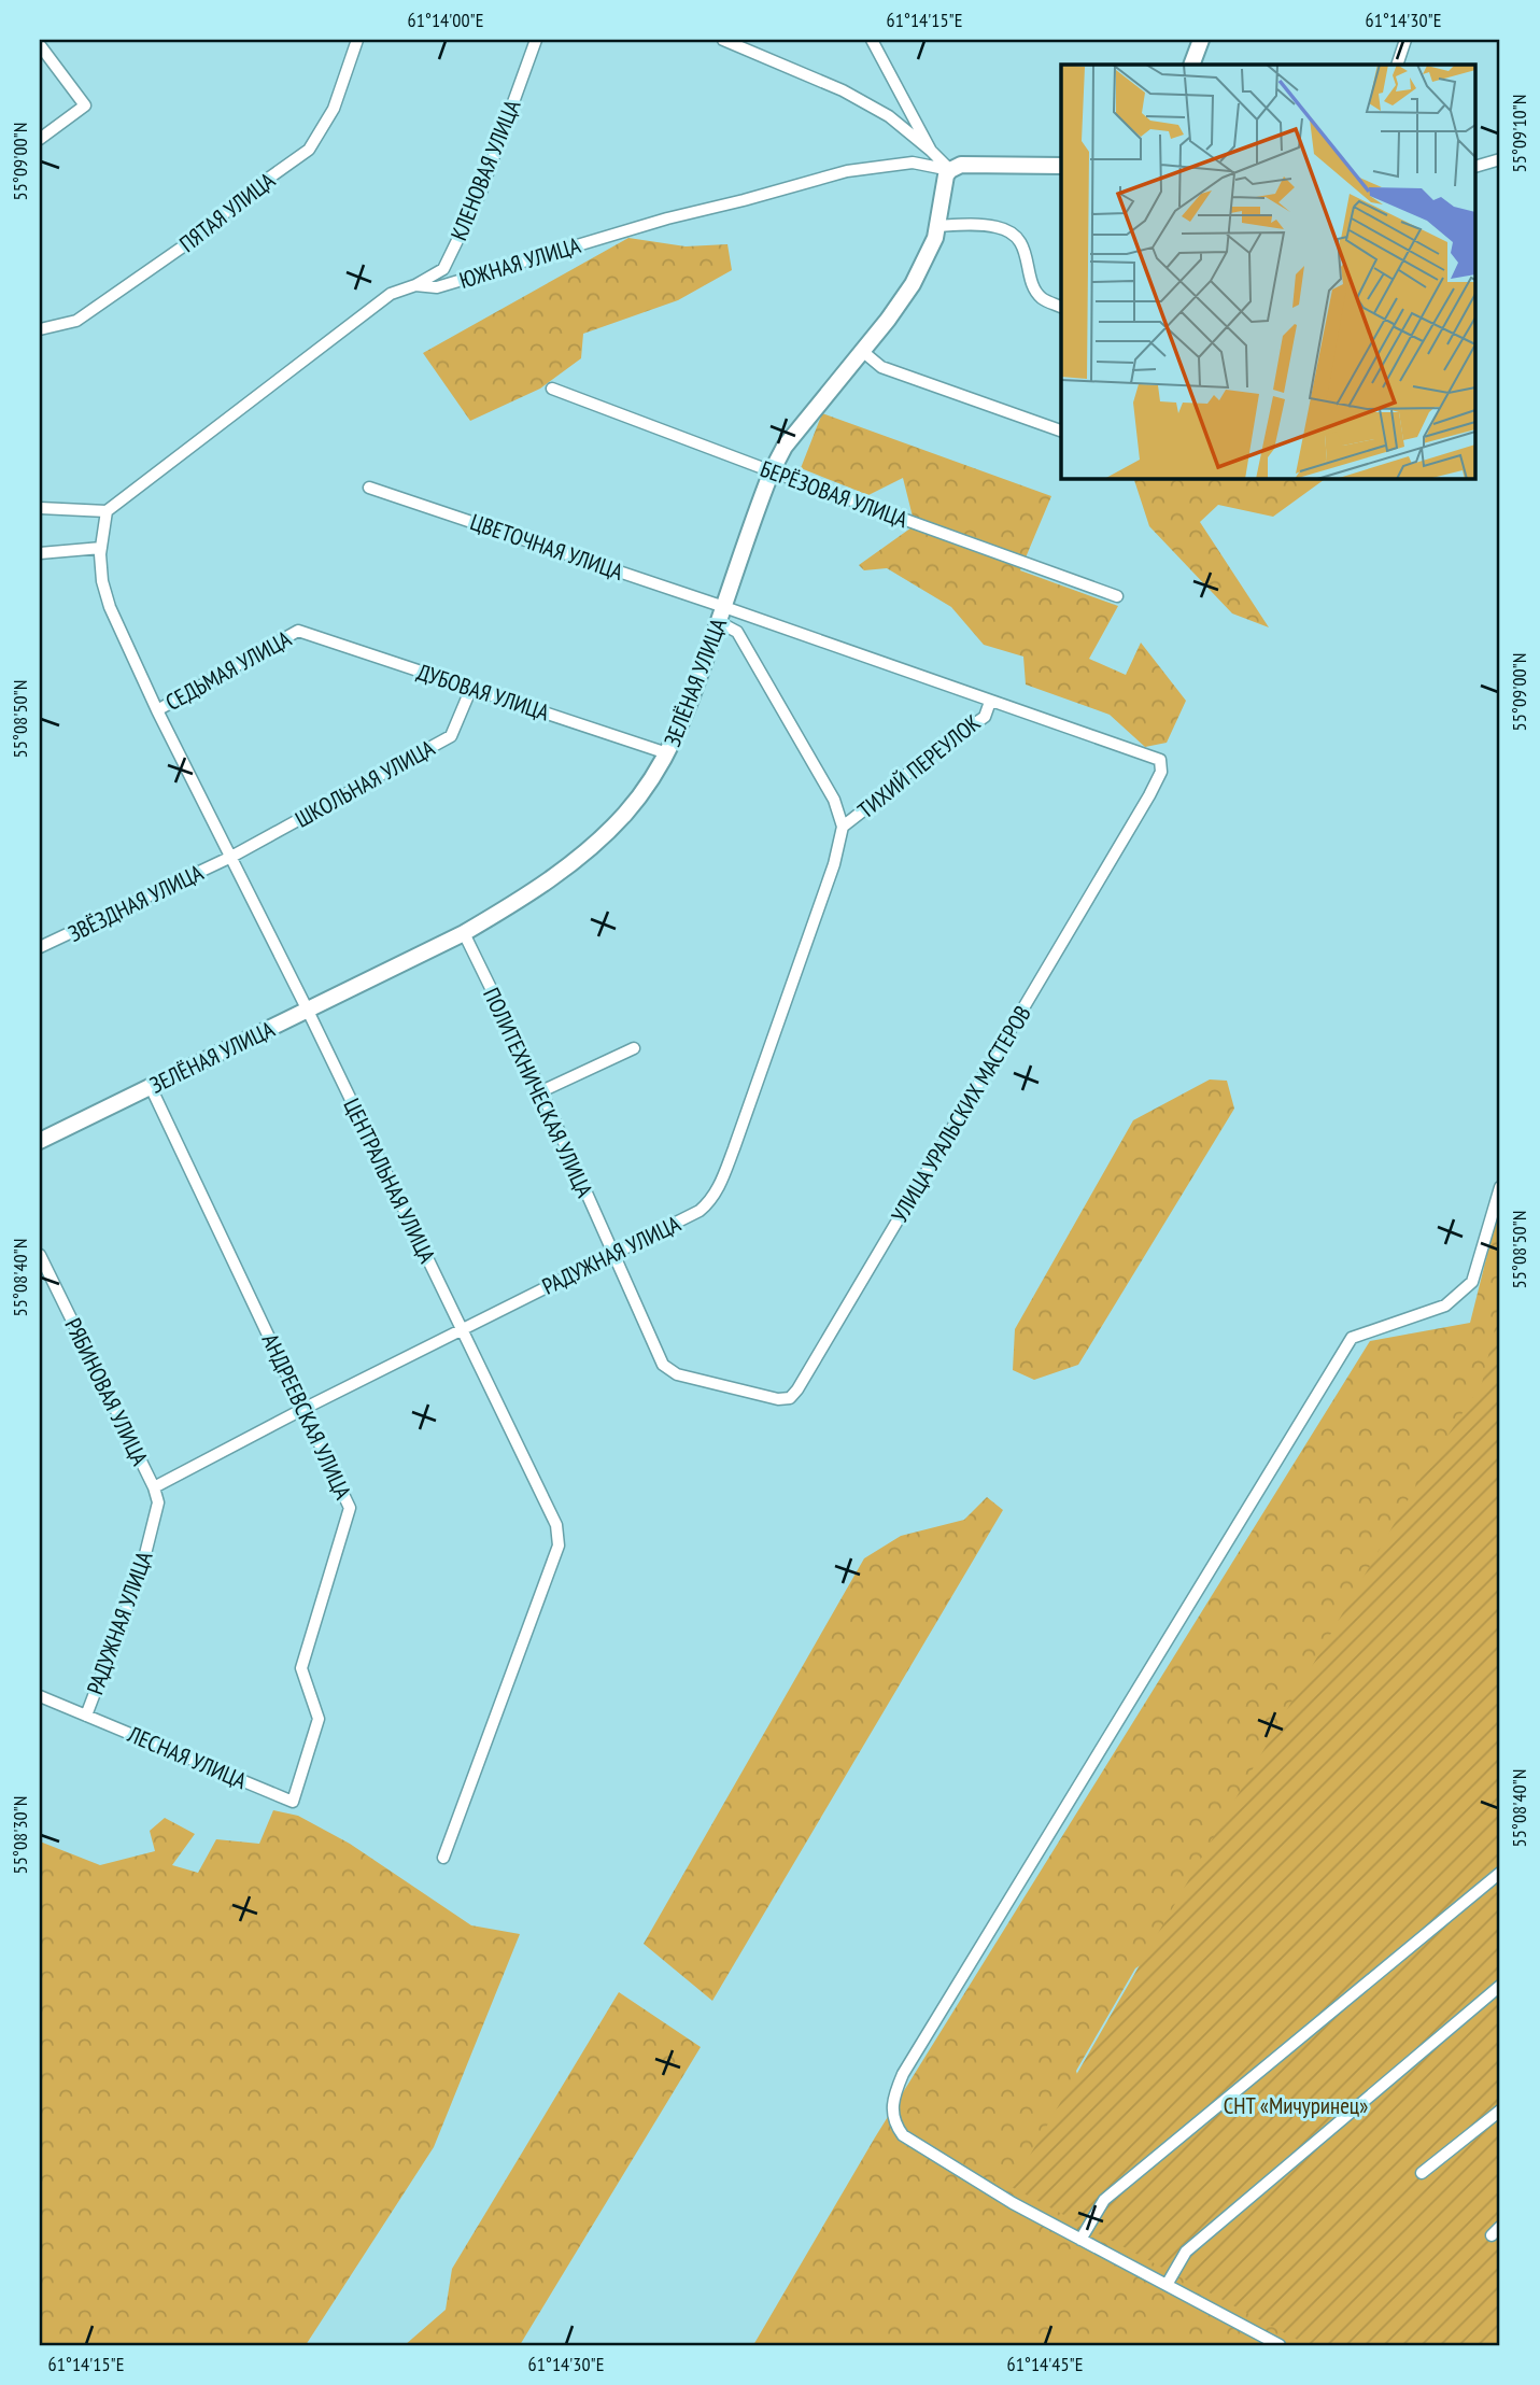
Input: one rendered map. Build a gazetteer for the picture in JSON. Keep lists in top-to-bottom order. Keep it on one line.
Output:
{"streets":{"street":["КЛЕНОВАЯ УЛИЦА","ПЯТАЯ УЛИЦА","ЮЖНАЯ УЛИЦА","БЕРЁЗОВАЯ УЛИЦА","ЦВЕТОЧНАЯ УЛИЦА","СЕДЬМАЯ УЛИЦА","ЗЕЛЁНАЯ УЛИЦА","ДУБОВАЯ УЛИЦА","ТИХИЙ ПЕРЕУЛОК","ШКОЛЬНАЯ УЛИЦА","ЗВЁЗДНАЯ УЛИЦА","ПОЛИТЕХНИЧЕСКАЯ УЛИЦА","УЛИЦА УРАЛЬСКИХ МАСТЕРОВ","ЦЕНТРАЛЬНАЯ УЛИЦА","РАДУЖНАЯ УЛИЦА","РЯБИНОВАЯ УЛИЦА","АНДРЕЕВСКАЯ УЛИЦА","ЛЕСНАЯ УЛИЦА"]},"crossings":[["КЛЕНОВАЯ УЛИЦА","ЮЖНАЯ УЛИЦА"],["ЮЖНАЯ УЛИЦА","ЗЕЛЁНАЯ УЛИЦА"],["ЮЖНАЯ УЛИЦА","ЦЕНТРАЛЬНАЯ УЛИЦА"],["БЕРЁЗОВАЯ УЛИЦА","ЗЕЛЁНАЯ УЛИЦА"],["ЦВЕТОЧНАЯ УЛИЦА","ЗЕЛЁНАЯ УЛИЦА"],["ЦВЕТОЧНАЯ УЛИЦА","ТИХИЙ ПЕРЕУЛОК"],["ЦВЕТОЧНАЯ УЛИЦА","УЛИЦА УРАЛЬСКИХ МАСТЕРОВ"],["СЕДЬМАЯ УЛИЦА","ДУБОВАЯ УЛИЦА"],["СЕДЬМАЯ УЛИЦА","ЦЕНТРАЛЬНАЯ УЛИЦА"],["ЗЕЛЁНАЯ УЛИЦА","ДУБОВАЯ УЛИЦА"],["ЗЕЛЁНАЯ УЛИЦА","ПОЛИТЕХНИЧЕСКАЯ УЛИЦА"],["ЗЕЛЁНАЯ УЛИЦА","ЦЕНТРАЛЬНАЯ УЛИЦА"],["ЗЕЛЁНАЯ УЛИЦА","АНДРЕЕВСКАЯ УЛИЦА"],["ДУБОВАЯ УЛИЦА","ШКОЛЬНАЯ УЛИЦА"],["ТИХИЙ ПЕРЕУЛОК","УЛИЦА УРАЛЬСКИХ МАСТЕРОВ"],["ТИХИЙ ПЕРЕУЛОК","РАДУЖНАЯ УЛИЦА"],["ШКОЛЬНАЯ УЛИЦА","ЗВЁЗДНАЯ УЛИЦА"],["ШКОЛЬНАЯ УЛИЦА","ЦЕНТРАЛЬНАЯ УЛИЦА"],["ЗВЁЗДНАЯ УЛИЦА","ЦЕНТРАЛЬНАЯ УЛИЦА"],["ПОЛИТЕХНИЧЕСКАЯ УЛИЦА","УЛИЦА УРАЛЬСКИХ МАСТЕРОВ"],["ПОЛИТЕХНИЧЕСКАЯ УЛИЦА","РАДУЖНАЯ УЛИЦА"],["УЛИЦА УРАЛЬСКИХ МАСТЕРОВ","РАДУЖНАЯ УЛИЦА"],["ЦЕНТРАЛЬНАЯ УЛИЦА","РАДУЖНАЯ УЛИЦА"],["РАДУЖНАЯ УЛИЦА","РЯБИНОВАЯ УЛИЦА"],["РАДУЖНАЯ УЛИЦА","АНДРЕЕВСКАЯ УЛИЦА"],["РАДУЖНАЯ УЛИЦА","ЛЕСНАЯ УЛИЦА"],["АНДРЕЕВСКАЯ УЛИЦА","ЛЕСНАЯ УЛИЦА"]],"parks":["СНТ «Мичуринец»"],"coordinates":["61°14'00\"E","61°14'15\"E","61°14'30\"E","55°09'10\"N","55°09'00\"N","55°08'50\"N","55°08'40\"N","55°08'30\"N","61°14'45\"E"]}
